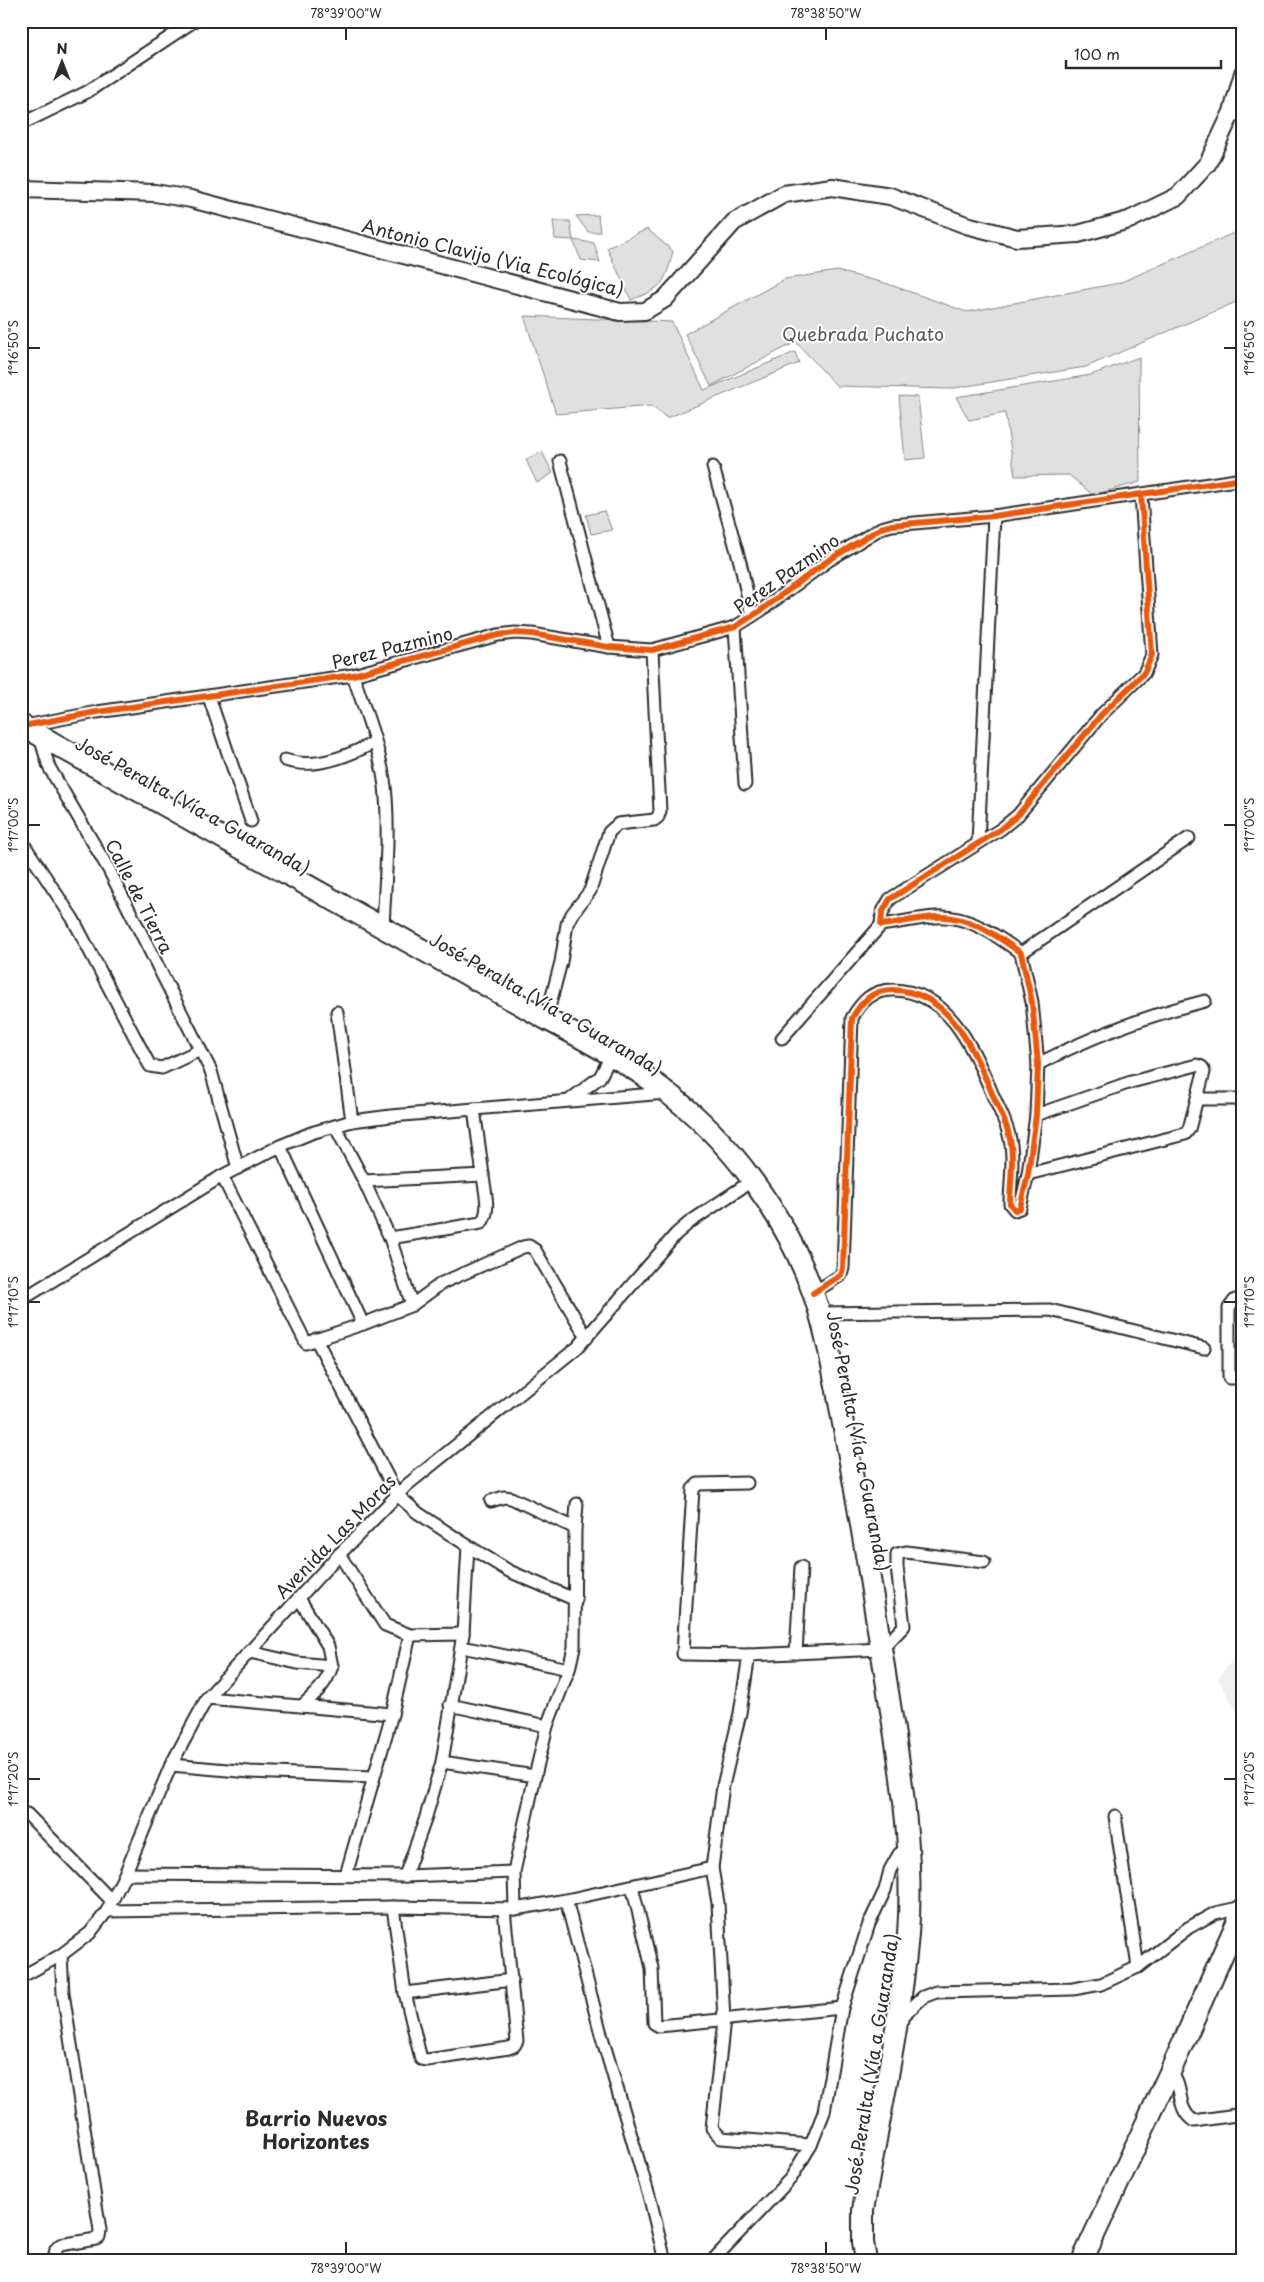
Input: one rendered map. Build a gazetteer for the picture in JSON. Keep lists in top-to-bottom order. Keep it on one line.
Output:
{"streets":{"highway":["José Peralta (Vía a Guaranda)"],"main road":["Antonio Clavijo (Via Ecológica)"],"street":["Perez Pazmino","Calle de Tierra","Avenida Las Moras"]},"crossings":[["Perez Pazmino","José Peralta (Vía a Guaranda)"],["José Peralta (Vía a Guaranda)","Calle de Tierra"],["José Peralta (Vía a Guaranda)","Avenida Las Moras"]],"districts":["Barrio Nuevos Horizontes"],"parks":["Quebrada Puchato"],"scale_bar":"100 m","north":"top","coordinates":["78°39'00\"W","78°38'50\"W","1°16'50\"S","1°17'00\"S","1°17'10\"S","1°17'20\"S"]}
